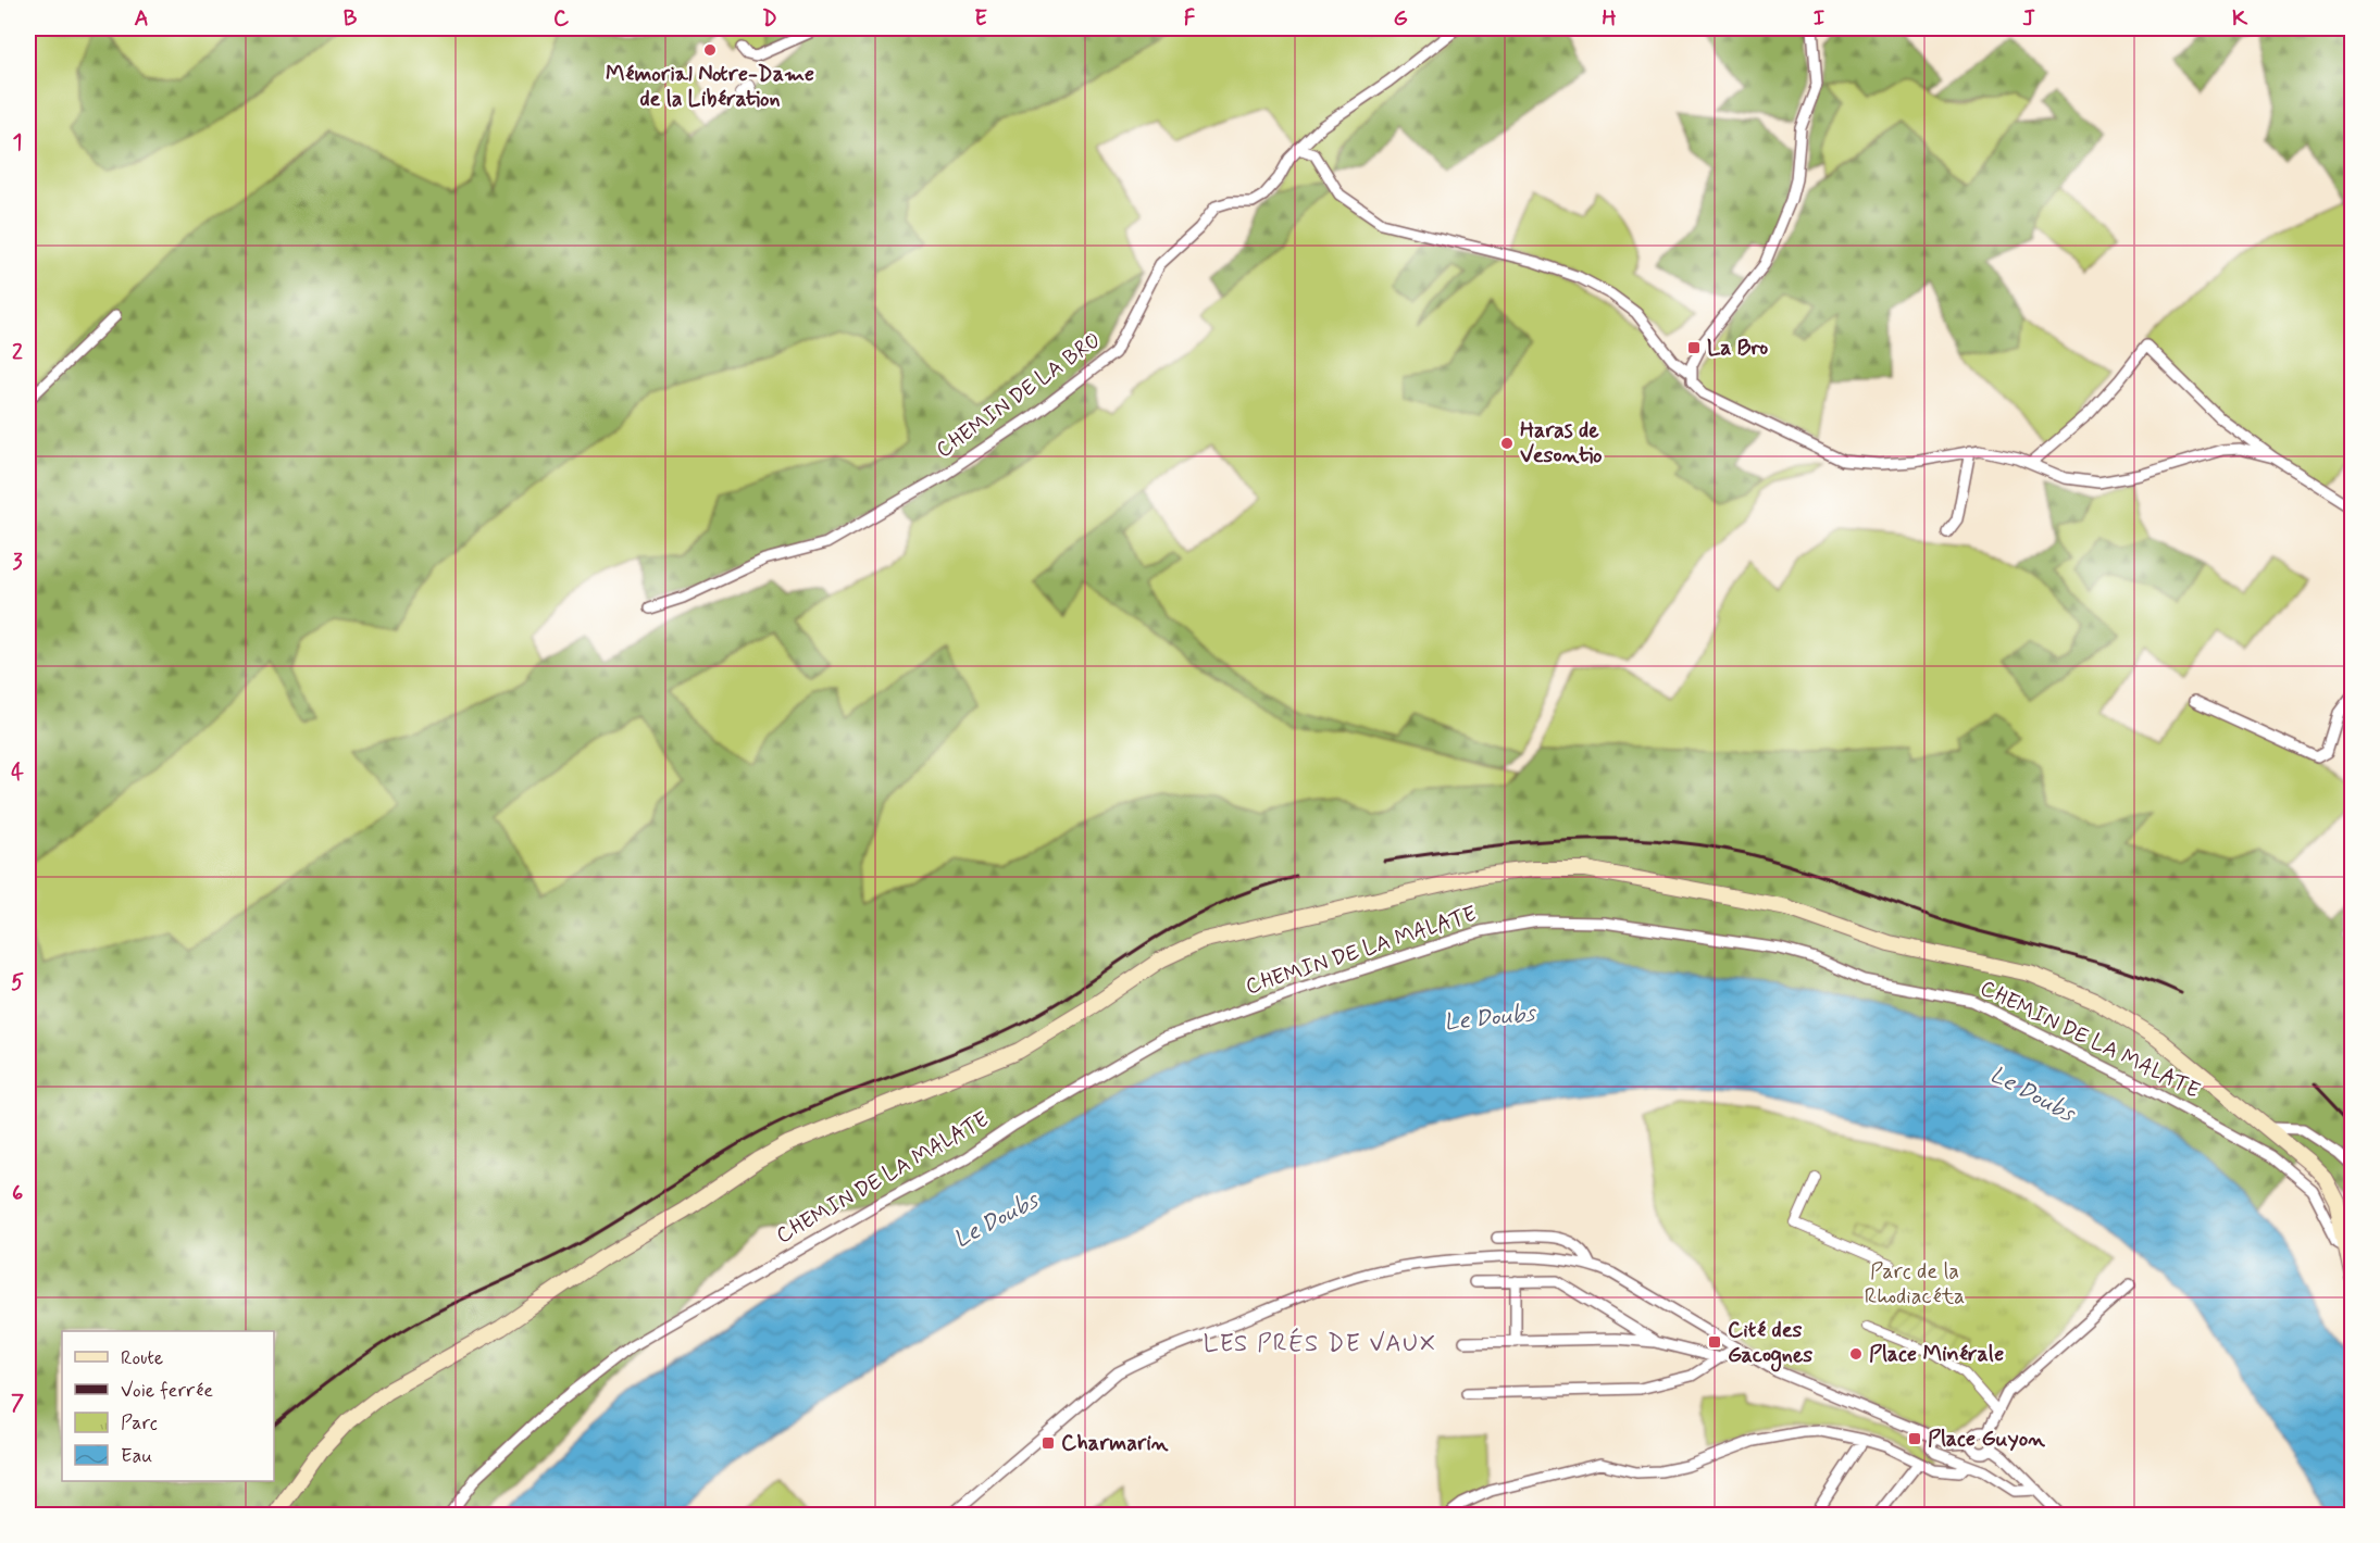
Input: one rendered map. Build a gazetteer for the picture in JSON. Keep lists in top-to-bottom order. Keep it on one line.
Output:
{"streets":{"street":["CHEMIN DE LA BRO","CHEMIN DE LA MALATE"]},"districts":["LES PRÉS DE VAUX"],"water":["Le Doubs"],"parks":["Parc de la Rhodiacéta"],"places":{"other":["Mémorial Notre-Dame de la Libération","Haras de Vesontio","Place Minérale"],"transit":["La Bro","Cité des Gacognes","Place Guyon","Charmarin"]},"legend":["Route","Voie ferrée","Parc","Eau"],"grid":{"columns":["A","B","C","D","E","F","G","H","I","J","K"],"rows":["1","2","3","4","5","6","7"]}}
